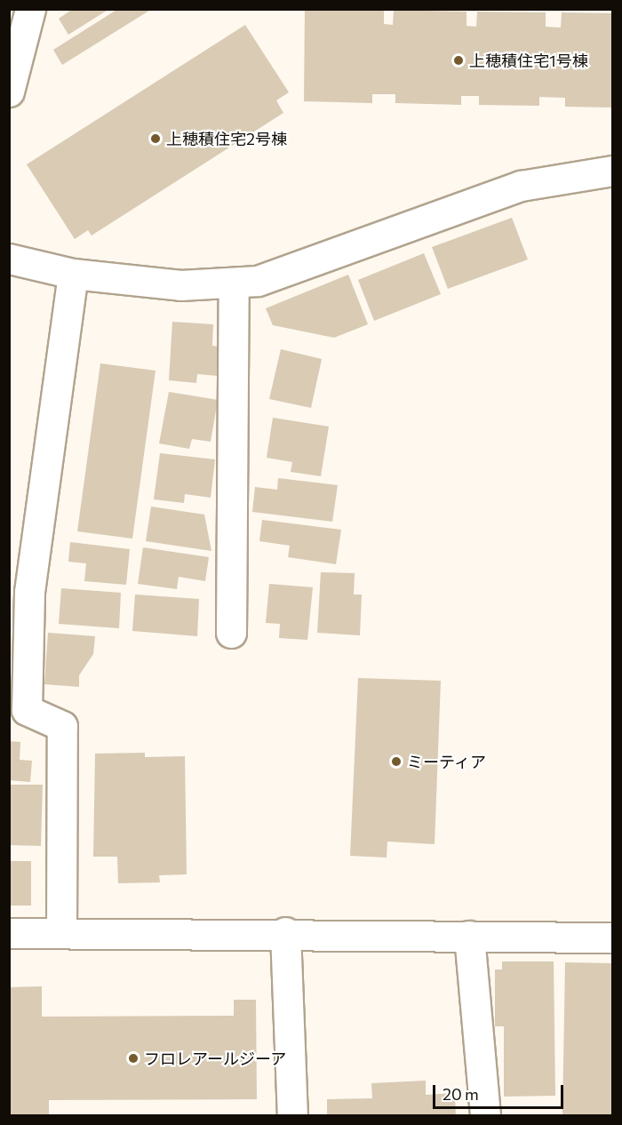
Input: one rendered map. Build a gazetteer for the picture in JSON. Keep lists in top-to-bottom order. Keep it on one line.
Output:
{"places":["上穂積住宅1号棟","上穂積住宅2号棟","ミーティア","フロレアールジーア"],"scale_bar":"20 m"}
